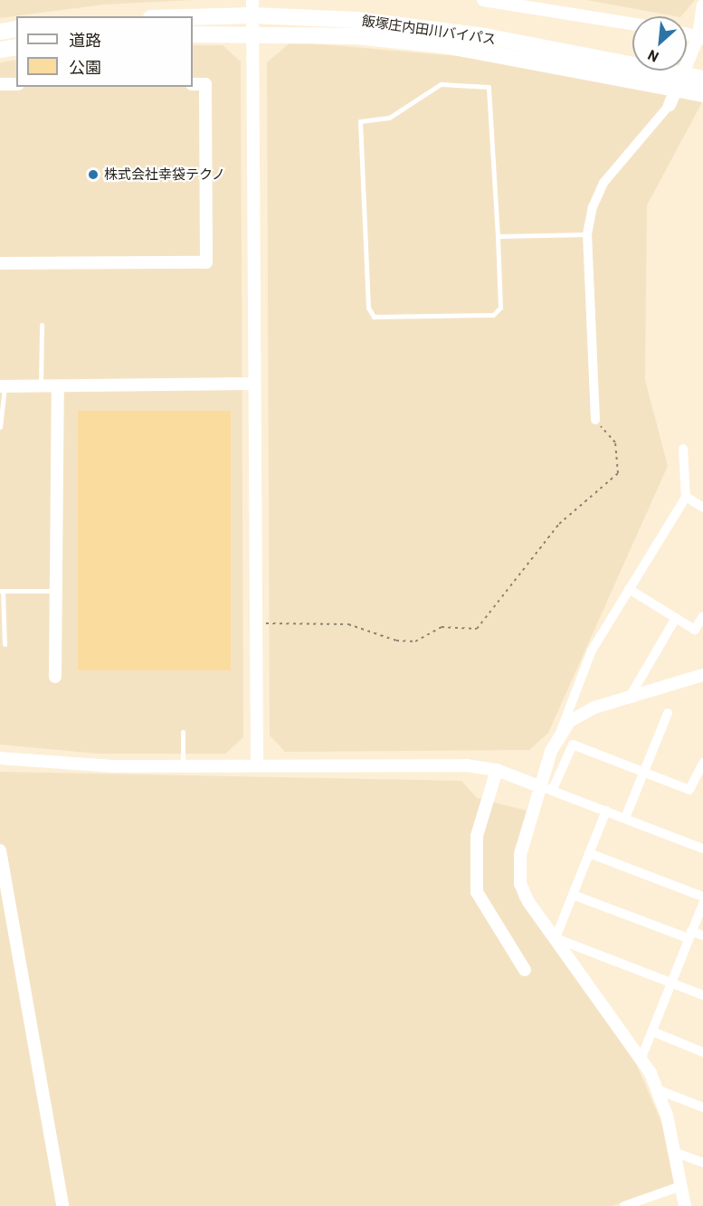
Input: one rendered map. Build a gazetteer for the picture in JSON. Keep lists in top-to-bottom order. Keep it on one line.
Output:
{"streets":{"highway":["飯塚庄内田川バイパス"]},"places":["株式会社幸袋テクノ"],"legend":["道路","公園"],"north":"bottom left"}
